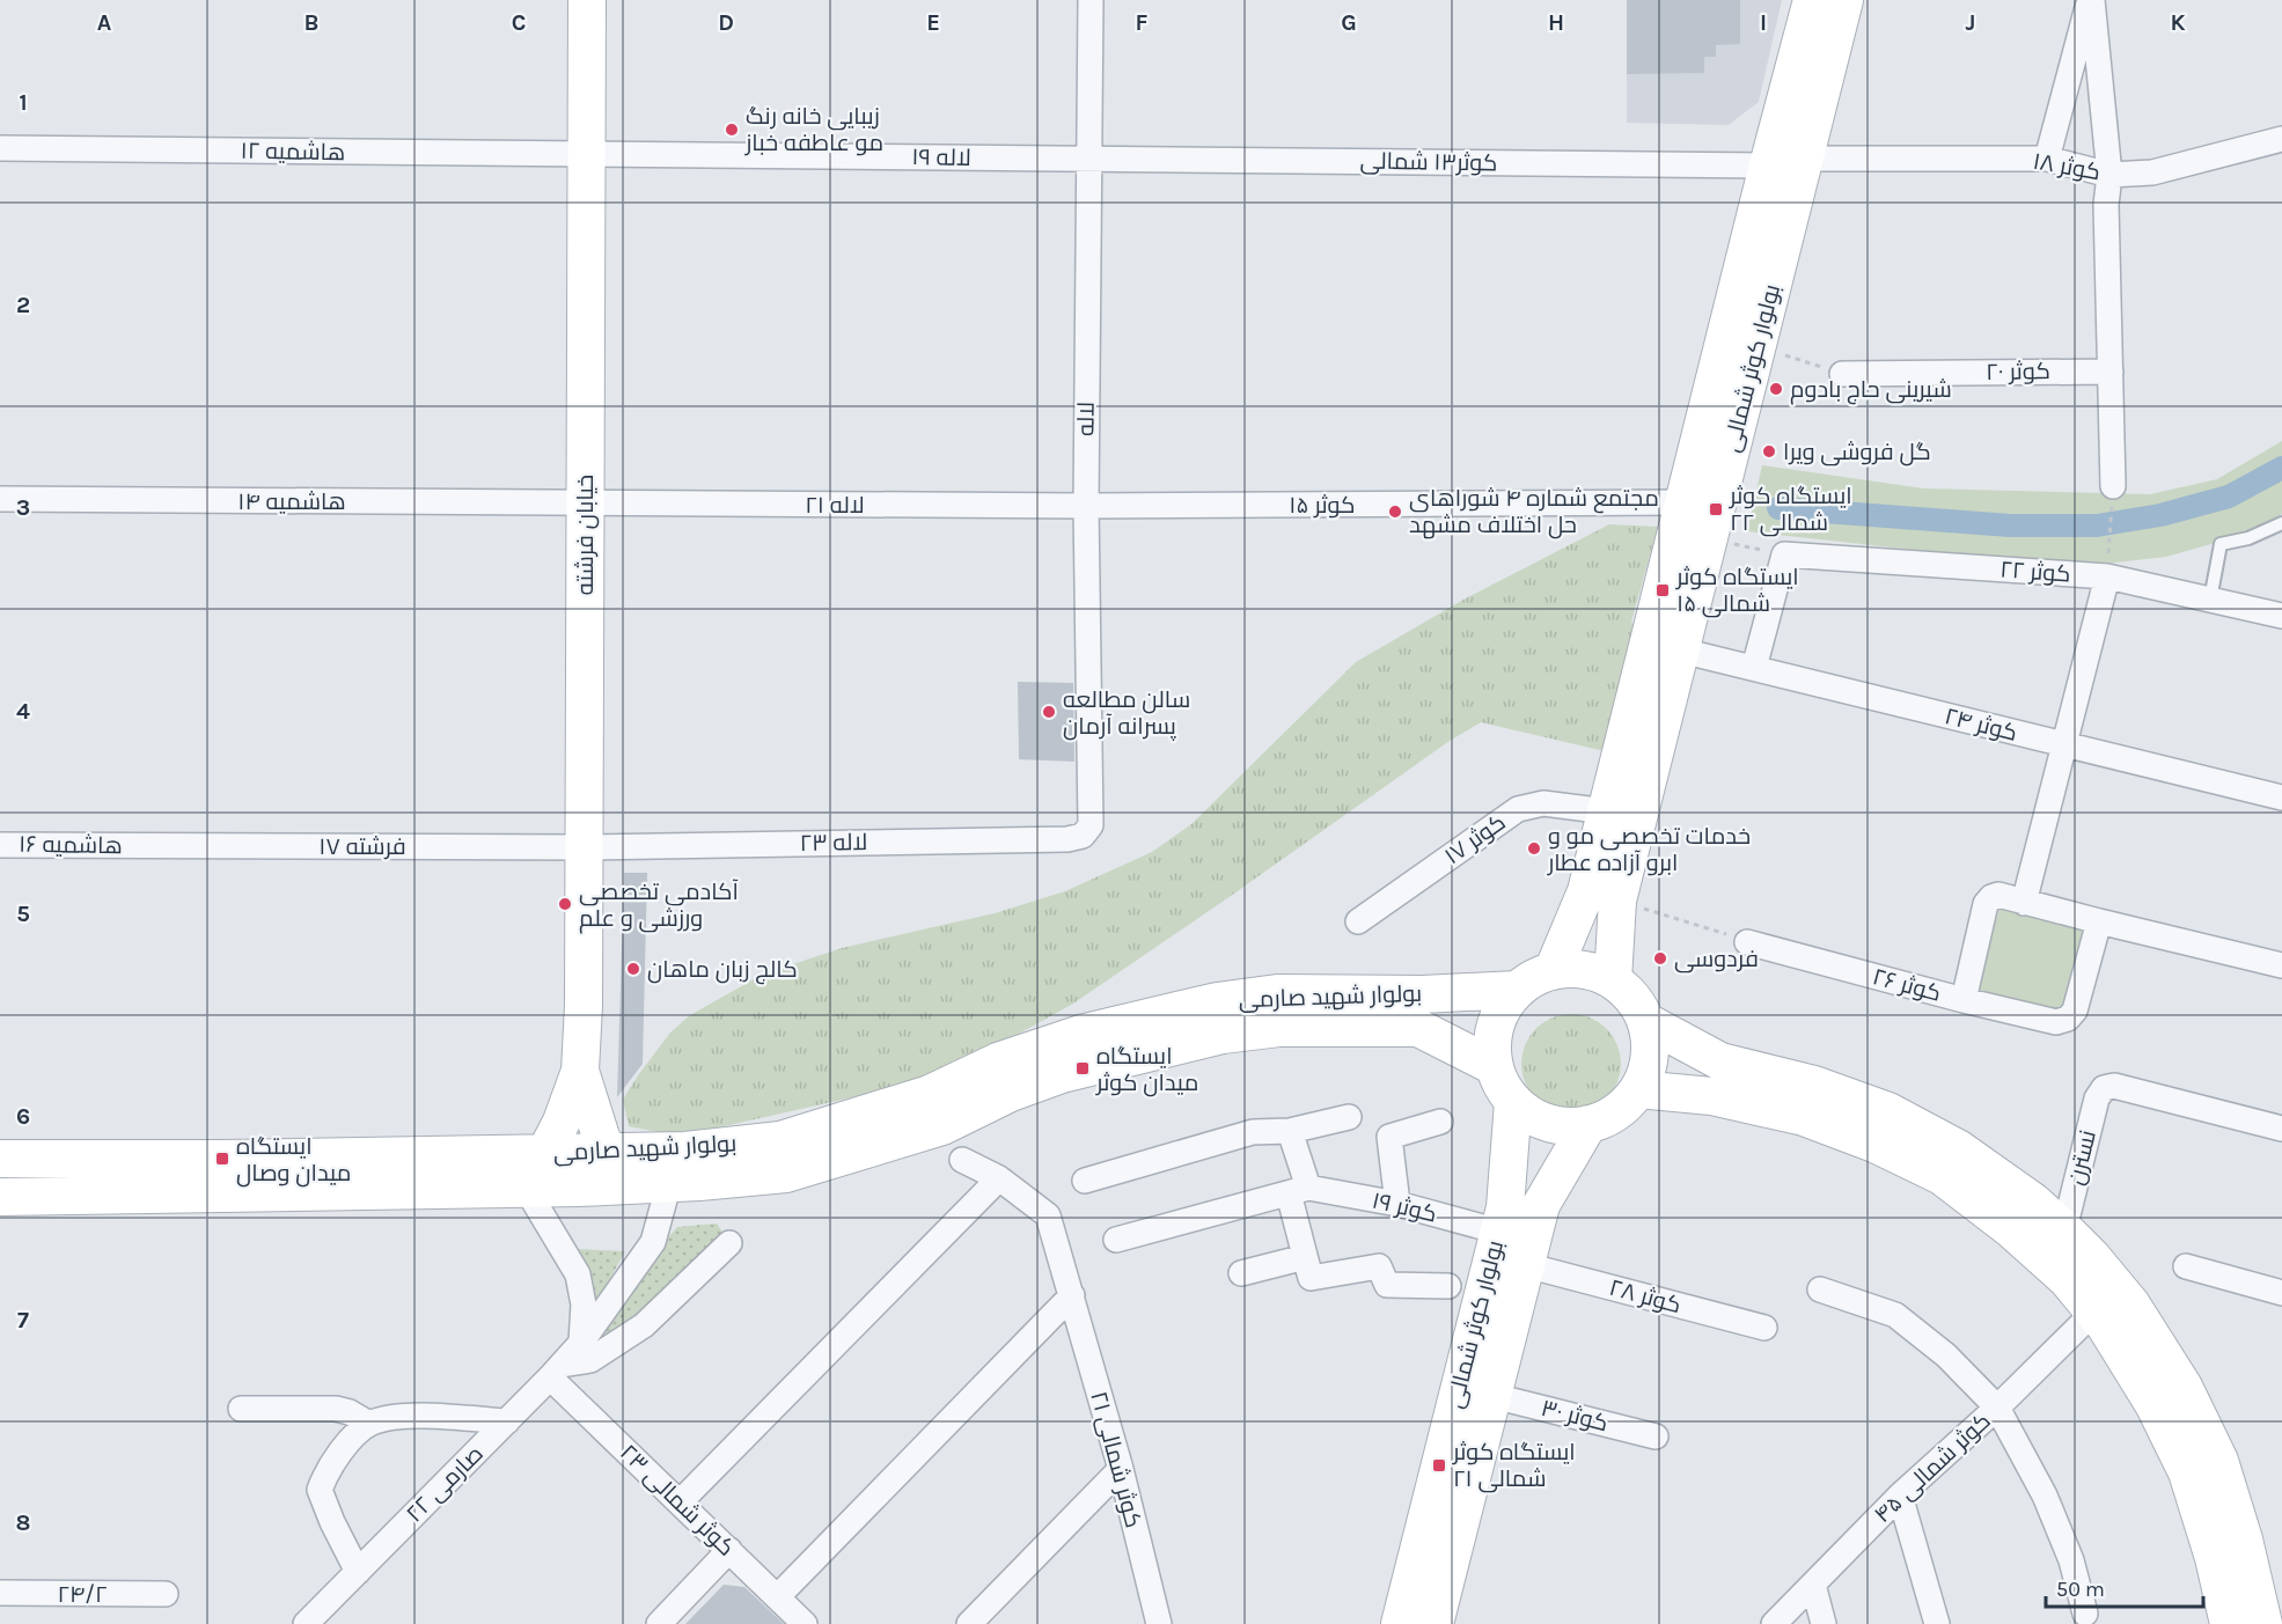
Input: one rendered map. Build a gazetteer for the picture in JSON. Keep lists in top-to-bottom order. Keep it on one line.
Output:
{"streets":{"main road":["بولوار کوثر شمالی","خیابان فرشته","بولوار شهید صارمی"],"street":["هاشمیه ۱۲","لاله ۱۹","کوثر۱۳ شمالی","کوثر ۱۸","کوثر ۲۰","لاله","هاشمیه ۱۴","لاله ۲۱","کوثر ۱۵","کوثر ۲۲","کوثر ۲۴","کوثر ۱۷","لاله ۲۳","هاشمیه ۱۶","فرشته ۱۷","کوثر ۲۶","نسترن","کوثر ۱۹","کوثر ۲۸","کوثر ۳۰","کوثر شمالی ۲۱","کوثر شمالی ۴۵","صارمی ۲۲","کوثر شمالی ۲۳","۲۴/۲"]},"crossings":[["هاشمیه ۱۲","لاله ۱۹"],["هاشمیه ۱۲","خیابان فرشته"],["لاله ۱۹","کوثر۱۳ شمالی"],["لاله ۱۹","لاله"],["لاله ۱۹","خیابان فرشته"],["کوثر۱۳ شمالی","بولوار کوثر شمالی"],["کوثر۱۳ شمالی","لاله"],["کوثر ۱۸","بولوار کوثر شمالی"],["بولوار کوثر شمالی","کوثر ۱۵"],["بولوار کوثر شمالی","کوثر ۲۴"],["بولوار کوثر شمالی","کوثر ۱۷"],["بولوار کوثر شمالی","بولوار شهید صارمی"],["بولوار کوثر شمالی","کوثر ۱۹"],["بولوار کوثر شمالی","کوثر ۲۸"],["بولوار کوثر شمالی","کوثر ۳۰"],["لاله","لاله ۲۱"],["لاله","کوثر ۱۵"],["لاله","لاله ۲۳"],["هاشمیه ۱۴","لاله ۲۱"],["هاشمیه ۱۴","خیابان فرشته"],["لاله ۲۱","کوثر ۱۵"],["لاله ۲۱","خیابان فرشته"],["خیابان فرشته","لاله ۲۳"],["خیابان فرشته","فرشته ۱۷"],["خیابان فرشته","بولوار شهید صارمی"],["لاله ۲۳","فرشته ۱۷"],["هاشمیه ۱۶","فرشته ۱۷"],["بولوار شهید صارمی","صارمی ۲۲"],["صارمی ۲۲","کوثر شمالی ۲۳"]],"places":{"other":["زیبایی خانه رنگ مو عاطفه خباز","شیرینی حاج بادوم","گل فروشی ویرا","مجتمع شماره ۴ شوراهای حل اختلاف مشهد","سالن مطالعه پسرانه آرمان","خدمات تخصصی مو و ابرو آزاده عطار","آکادمی تخصصی ورزشی و علم","فردوسی","کالج زبان ماهان"],"transit":["ایستگاه کوثر شمالی ۲۲","ایستگاه کوثر شمالی ۱۵","ایستگاه میدان کوثر","ایستگاه میدان وصال","ایستگاه کوثر شمالی ۲۱"]},"scale_bar":"50 m","grid":{"columns":["A","B","C","D","E","F","G","H","I","J","K"],"rows":["1","2","3","4","5","6","7","8"]}}
